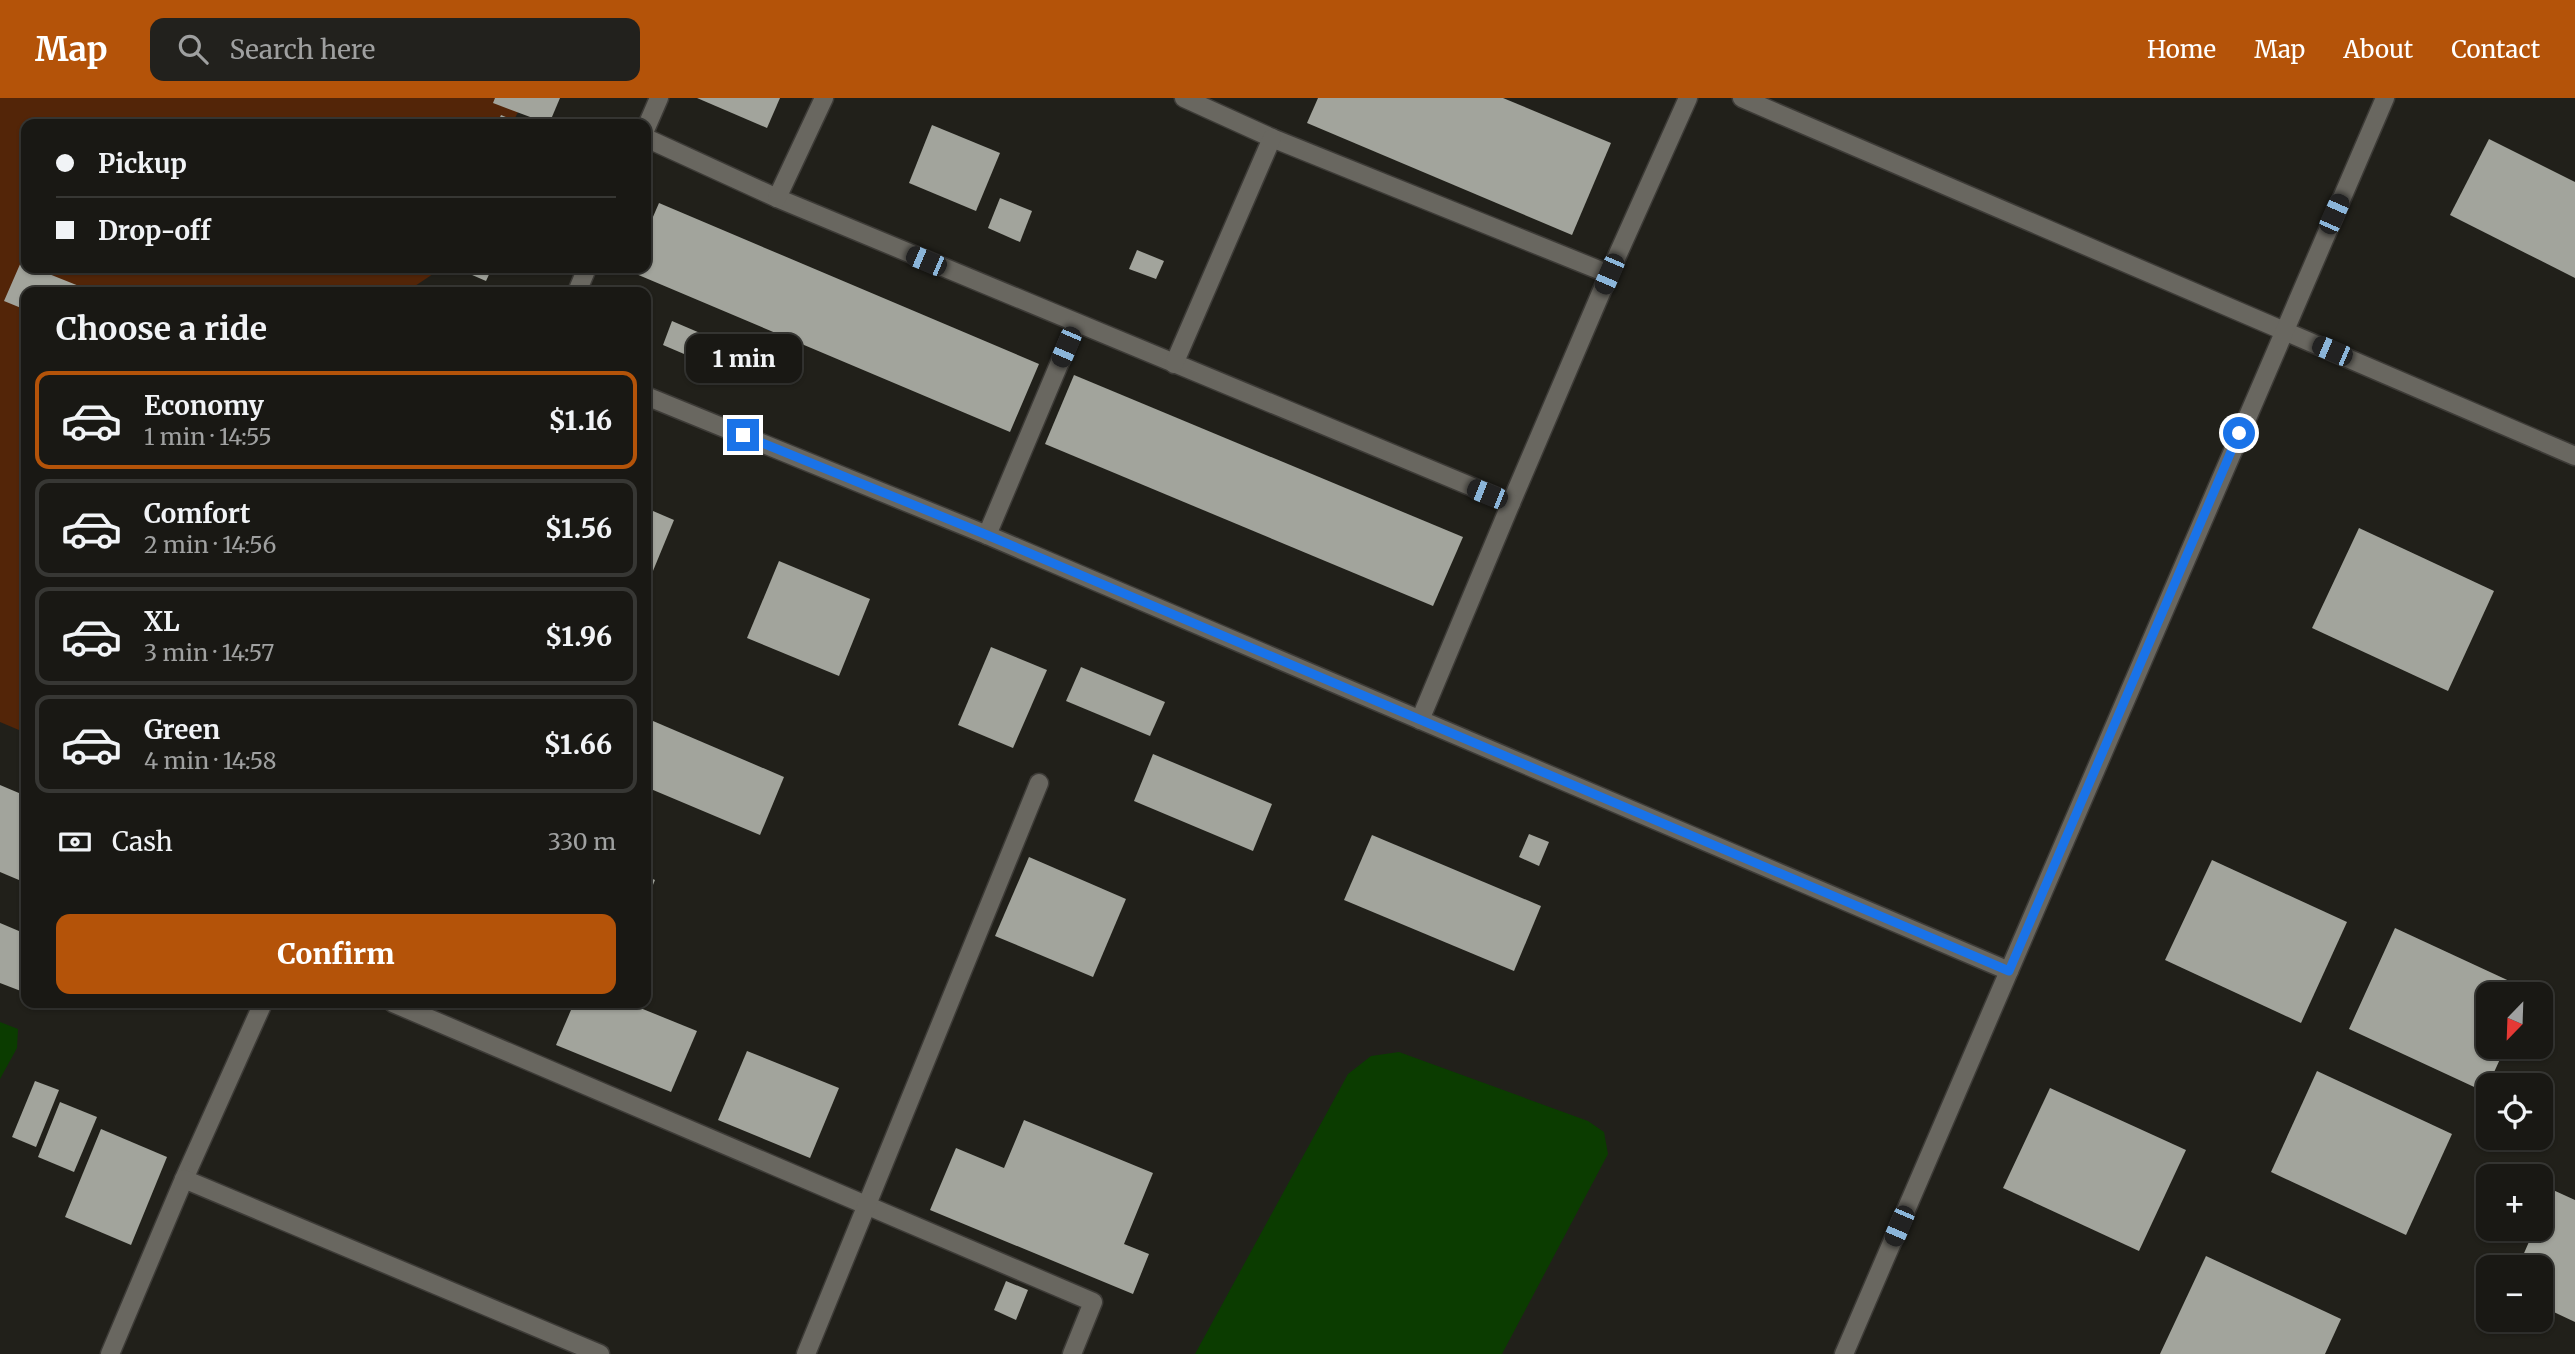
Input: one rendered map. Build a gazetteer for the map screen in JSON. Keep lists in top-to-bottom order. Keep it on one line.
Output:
{"north":"bottom left","page":{"header":"Map","search":"Search here","nav":["Home","Map","About","Contact"],"banner":["Pickup","Drop-off"],"heading":"Choose a ride","bubble":"1 min","list":[{"name":"Economy","note":"1 min · 14:55","value":"$1.16"},{"name":"Comfort","note":"2 min · 14:56","value":"$1.56"},{"name":"XL","note":"3 min · 14:57","value":"$1.96"},{"name":"Green","note":"4 min · 14:58","value":"$1.66"}],"pay":["Cash","330 m"],"buttons":"Confirm","map_buttons":["+","−"]}}
